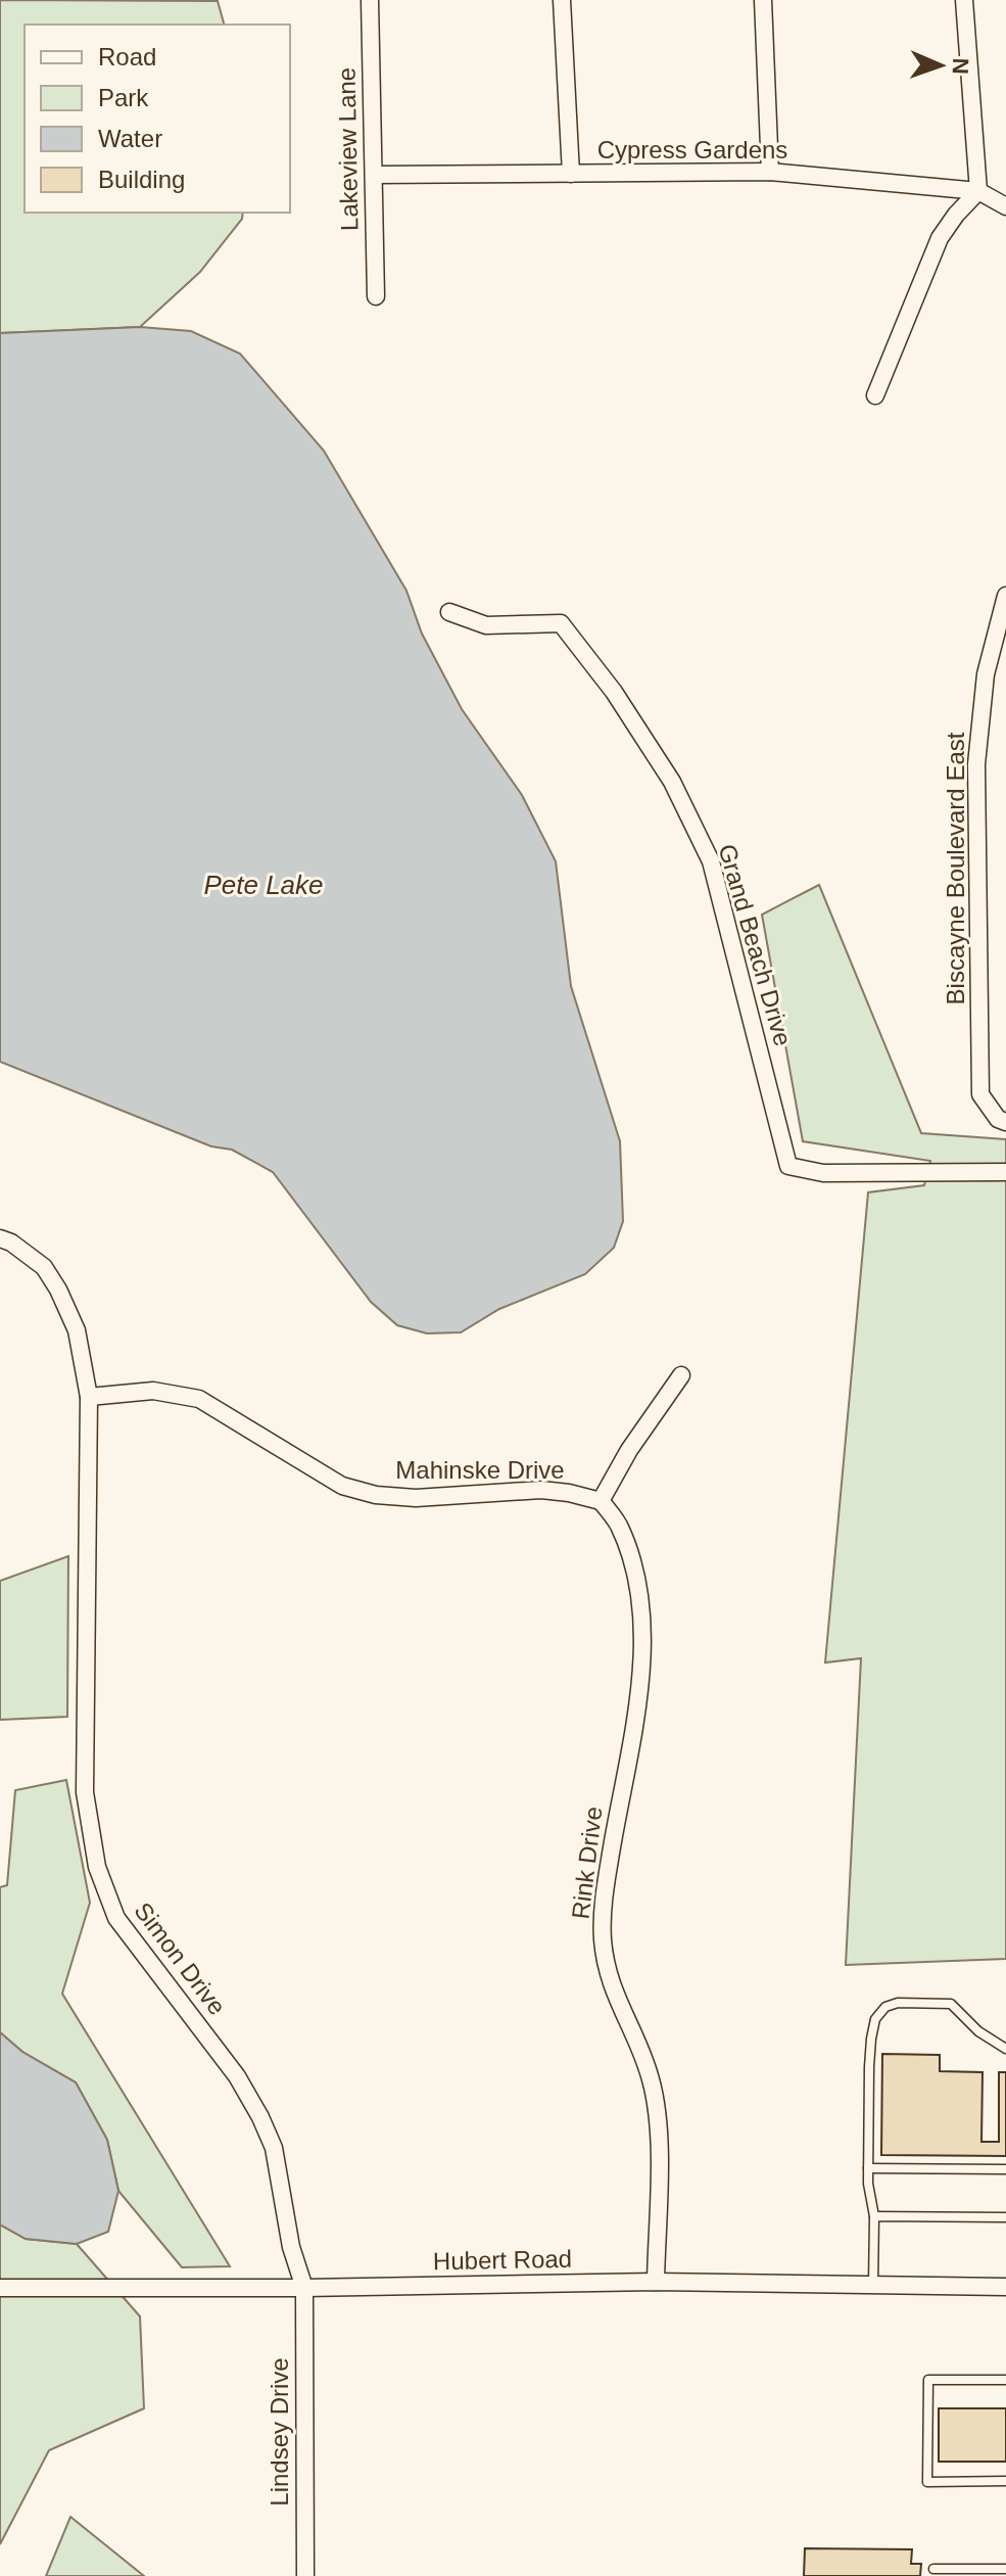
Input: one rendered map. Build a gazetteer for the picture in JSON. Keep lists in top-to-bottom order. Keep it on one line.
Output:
{"streets":{"street":["Lakeview Lane","Cypress Gardens","Biscayne Boulevard East","Grand Beach Drive","Mahinske Drive","Rink Drive","Simon Drive","Hubert Road","Lindsey Drive"]},"crossings":[["Lakeview Lane","Cypress Gardens"],["Mahinske Drive","Rink Drive"],["Mahinske Drive","Simon Drive"],["Rink Drive","Hubert Road"],["Simon Drive","Hubert Road"],["Simon Drive","Lindsey Drive"],["Hubert Road","Lindsey Drive"]],"water":["Pete Lake"],"legend":["Road","Park","Water","Building"],"north":"right"}
